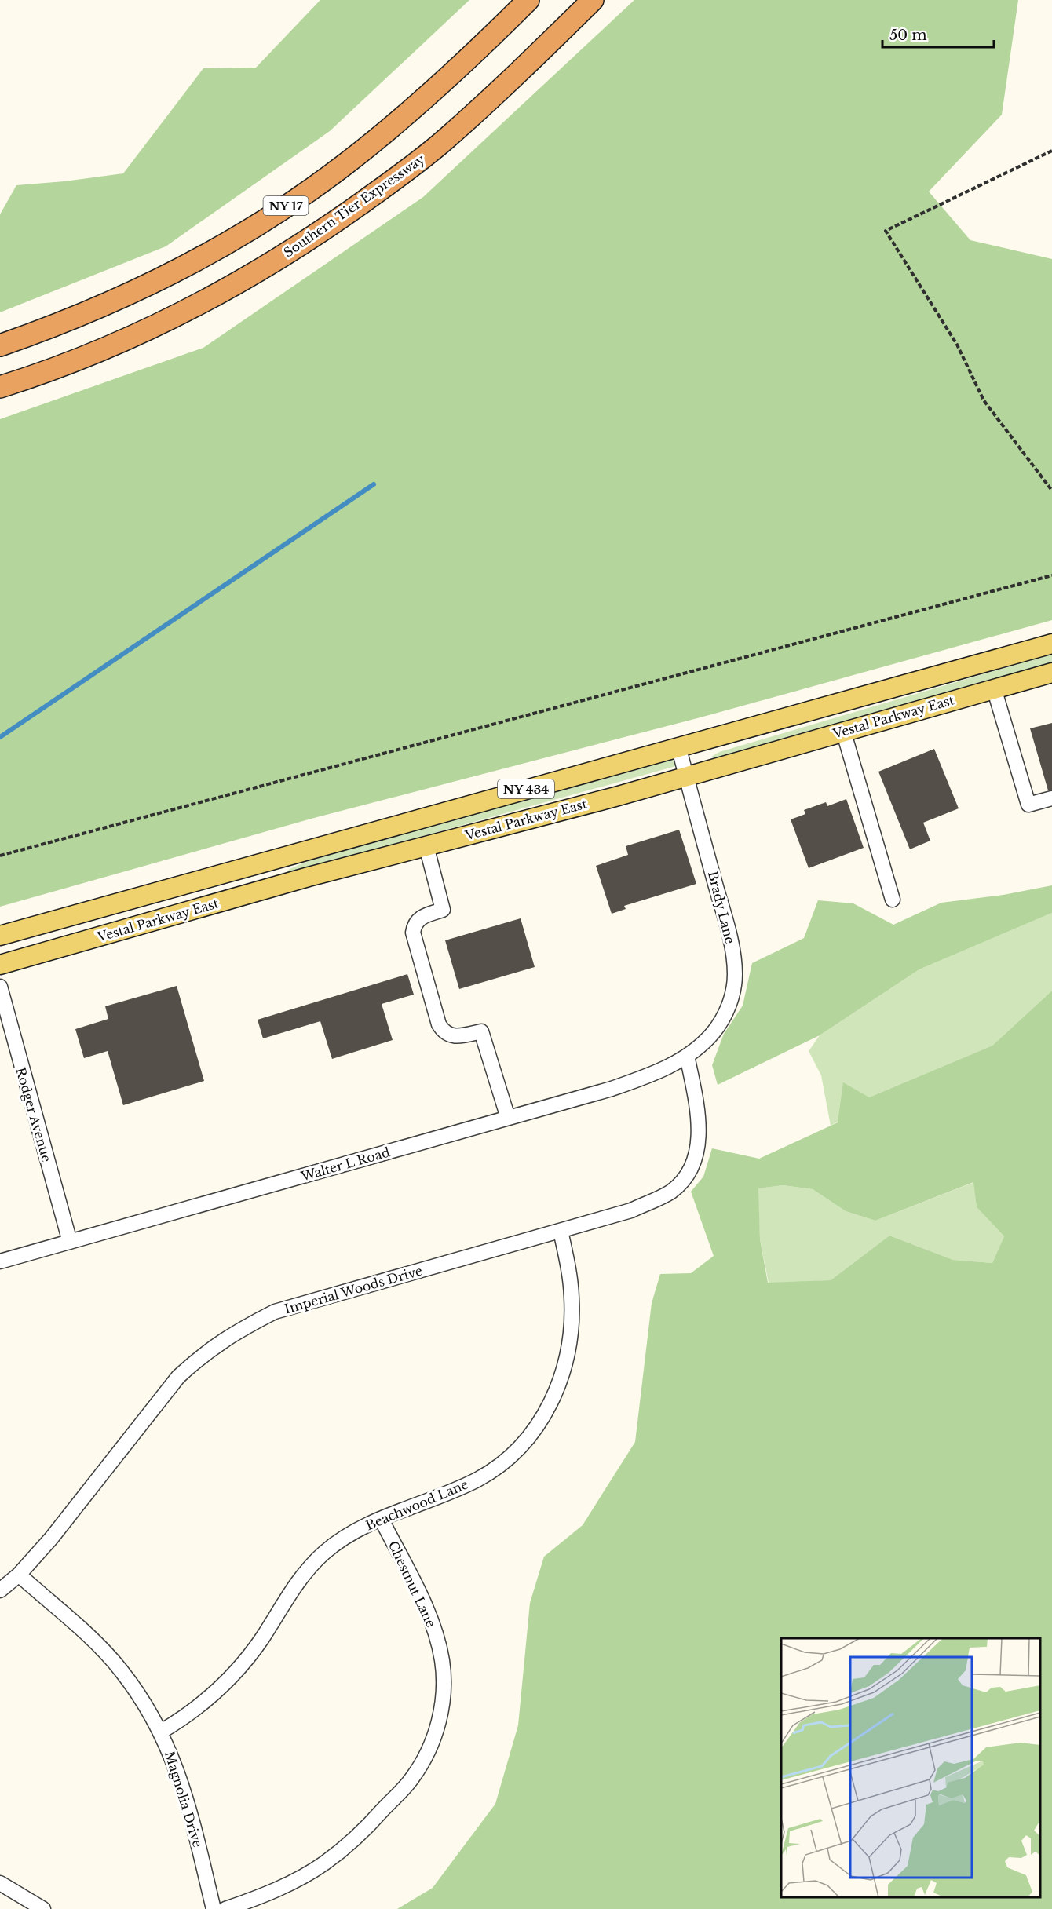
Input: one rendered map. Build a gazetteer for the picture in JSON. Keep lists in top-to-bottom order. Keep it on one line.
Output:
{"streets":{"highway":["NY 17","Southern Tier Expressway"],"main road":["Vestal Parkway East","NY 434"],"street":["Brady Lane","Rodger Avenue","Walter L Road","Imperial Woods Drive","Beachwood Lane","Chestnut Lane","Magnolia Drive"]},"crossings":[["Vestal Parkway East","Brady Lane"],["NY 434","Brady Lane"],["Brady Lane","Walter L Road"],["Brady Lane","Imperial Woods Drive"],["Rodger Avenue","Walter L Road"],["Walter L Road","Imperial Woods Drive"],["Imperial Woods Drive","Beachwood Lane"],["Imperial Woods Drive","Magnolia Drive"],["Beachwood Lane","Chestnut Lane"],["Beachwood Lane","Magnolia Drive"]],"scale_bar":"50 m"}
